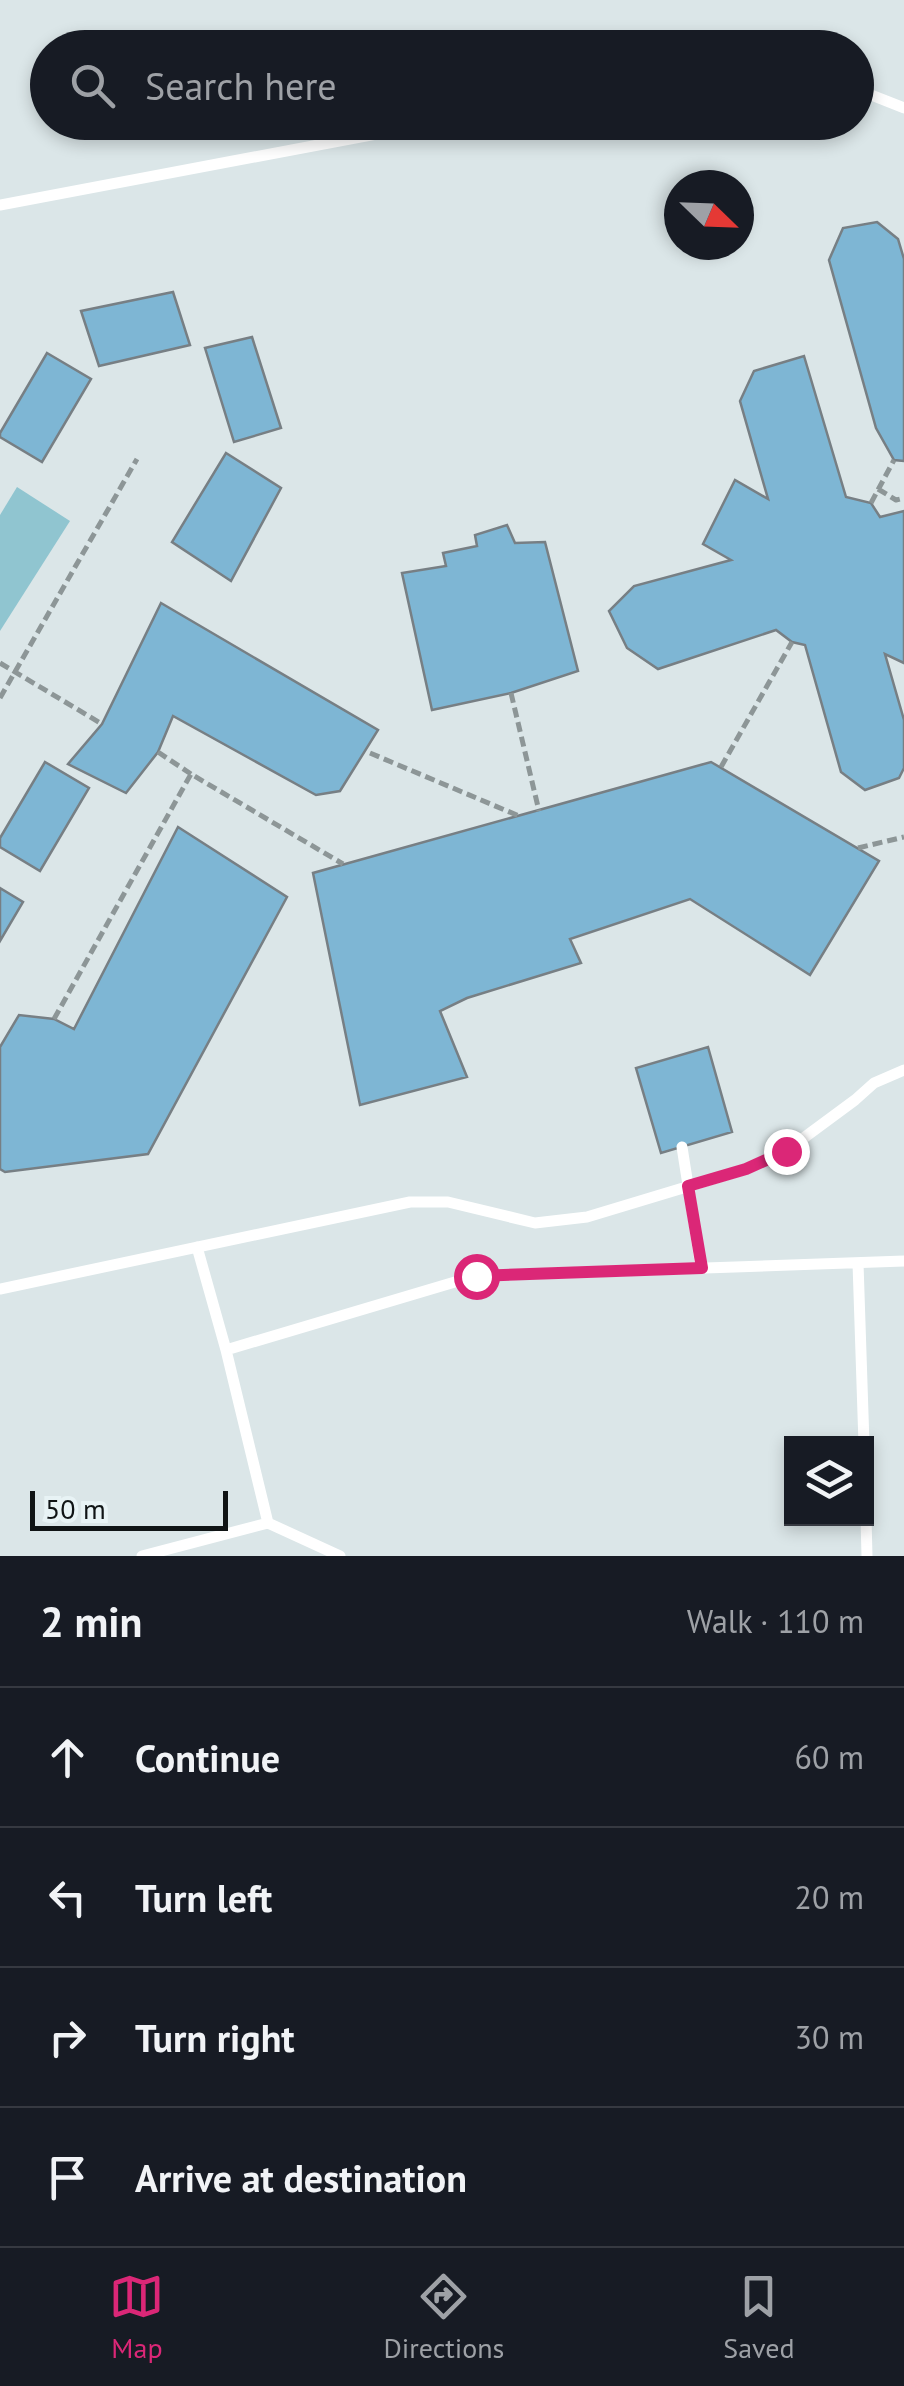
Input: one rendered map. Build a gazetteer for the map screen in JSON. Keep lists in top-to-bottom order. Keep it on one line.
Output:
{"scale_bar":"50 m","north":"bottom right","page":{"search":"Search here","scale":"50 m","heading":["2 min","Walk · 110 m"],"list":[["Continue","60 m"],["Turn left","20 m"],["Turn right","30 m"],"Arrive at destination"],"nav":["Map","Directions","Saved"]}}
